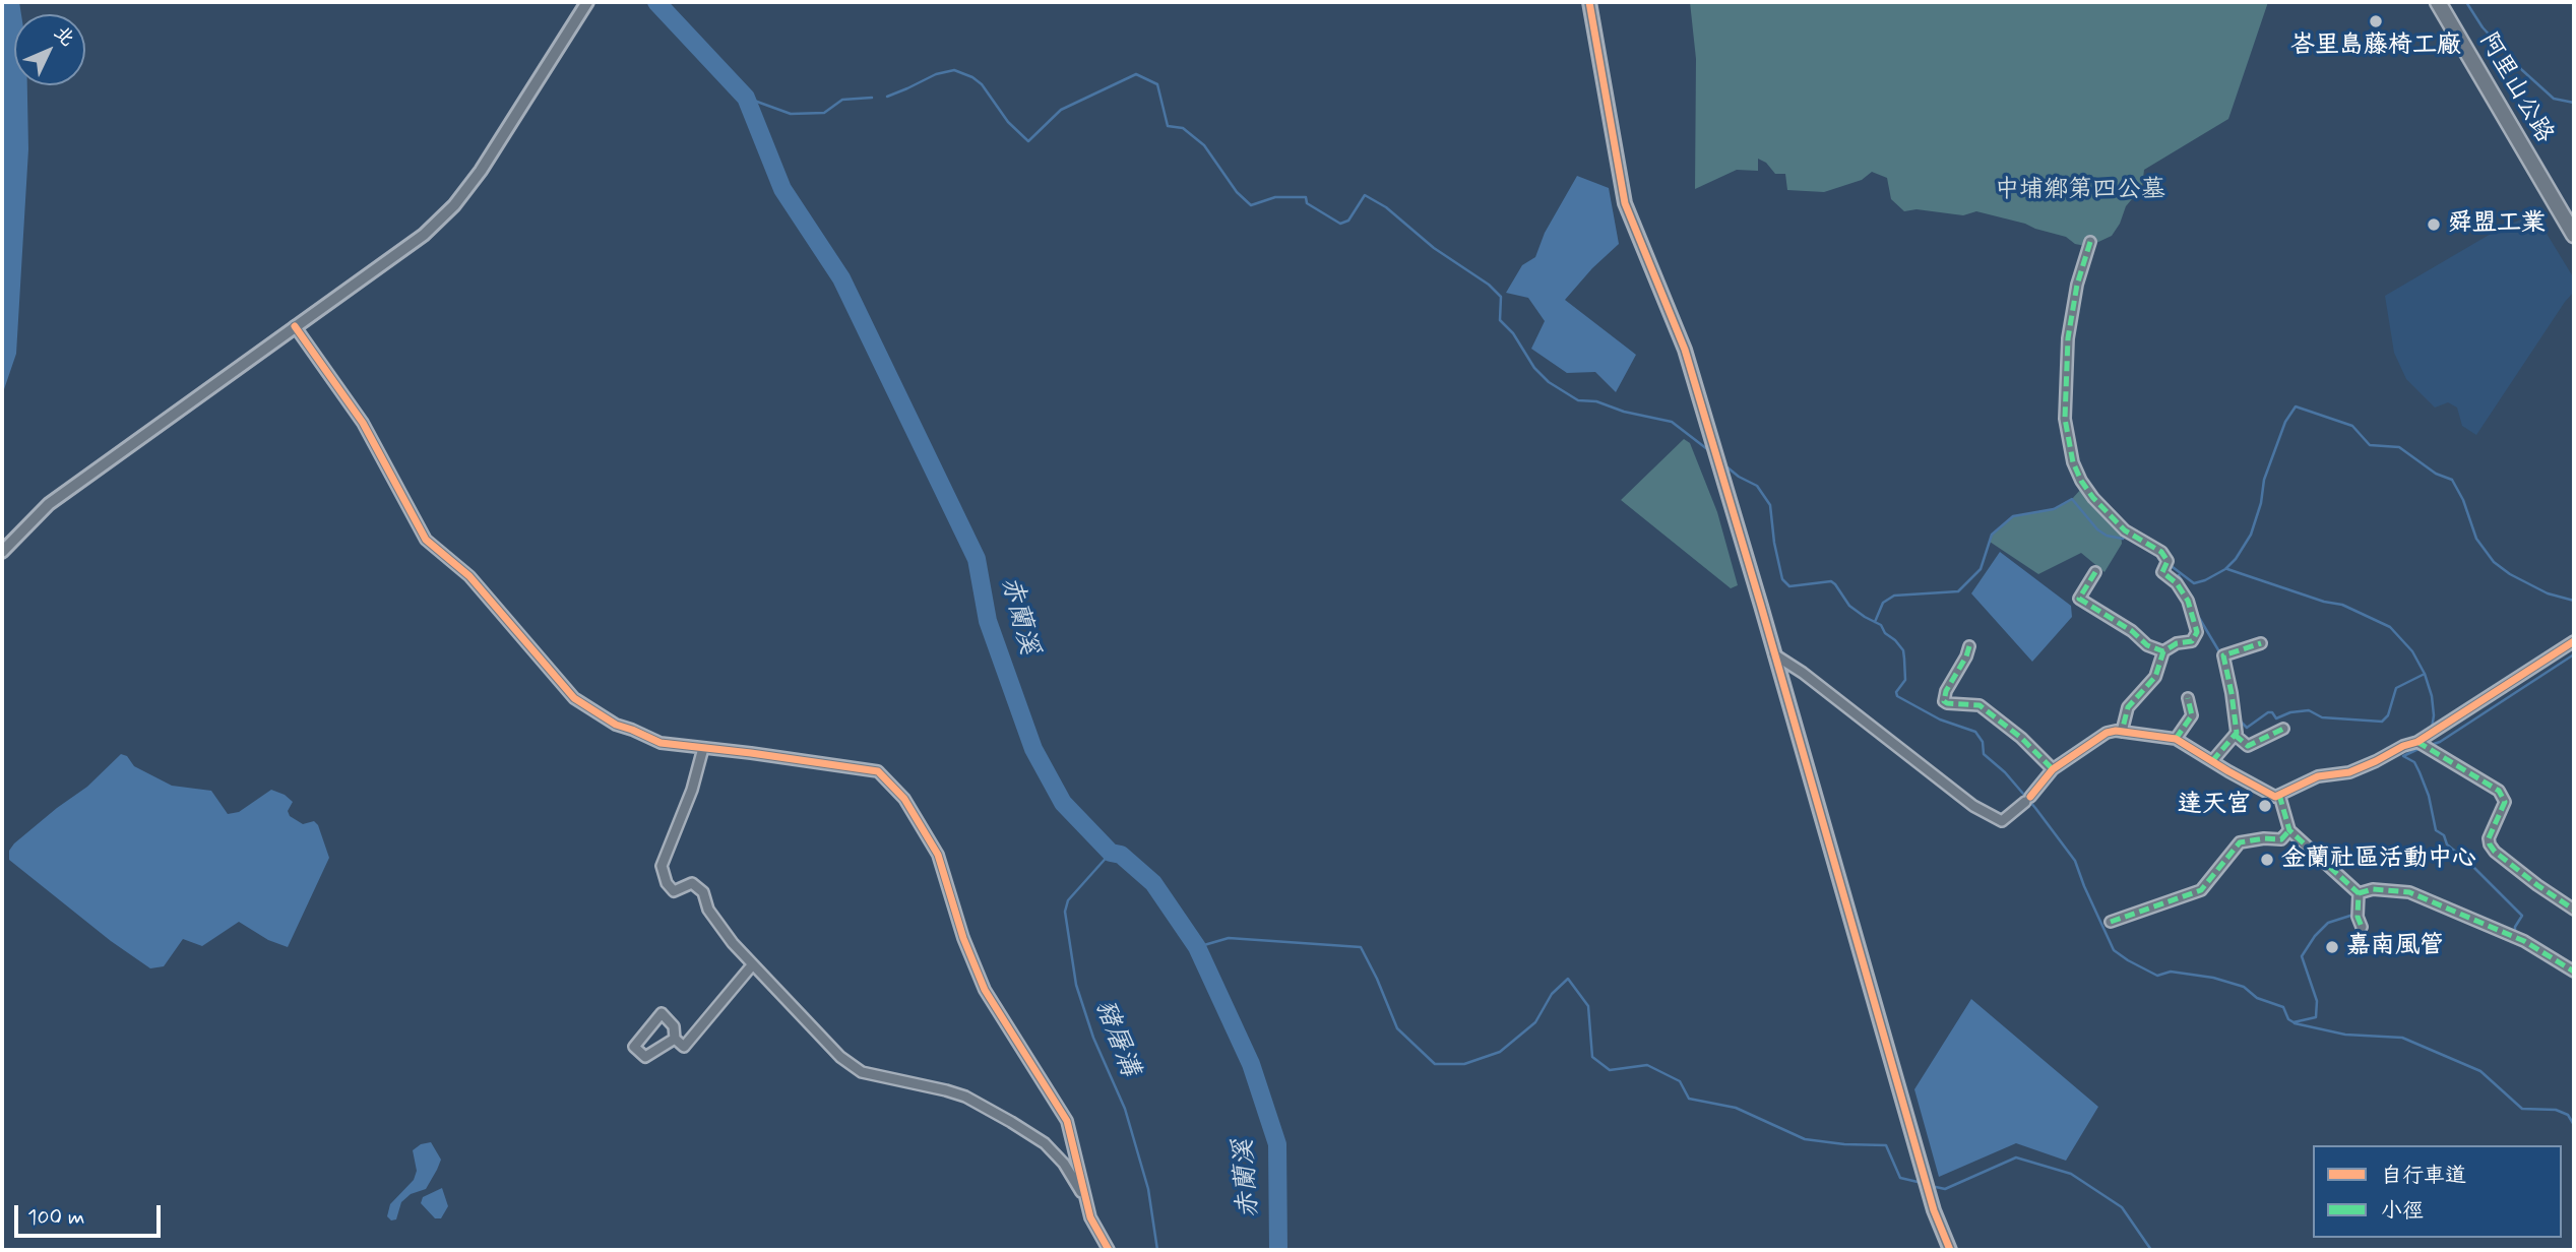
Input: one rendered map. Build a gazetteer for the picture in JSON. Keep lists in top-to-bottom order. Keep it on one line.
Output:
{"streets":{"main road":["阿里山公路"]},"water":["赤蘭溪","豬屠溝"],"parks":["中埔鄉第四公墓"],"places":["峇里島藤椅工廠","舜盟工業","達天宮","金蘭社區活動中心","嘉南風管"],"legend":["自行車道","小徑"],"scale_bar":"100 m","north":"top right"}
